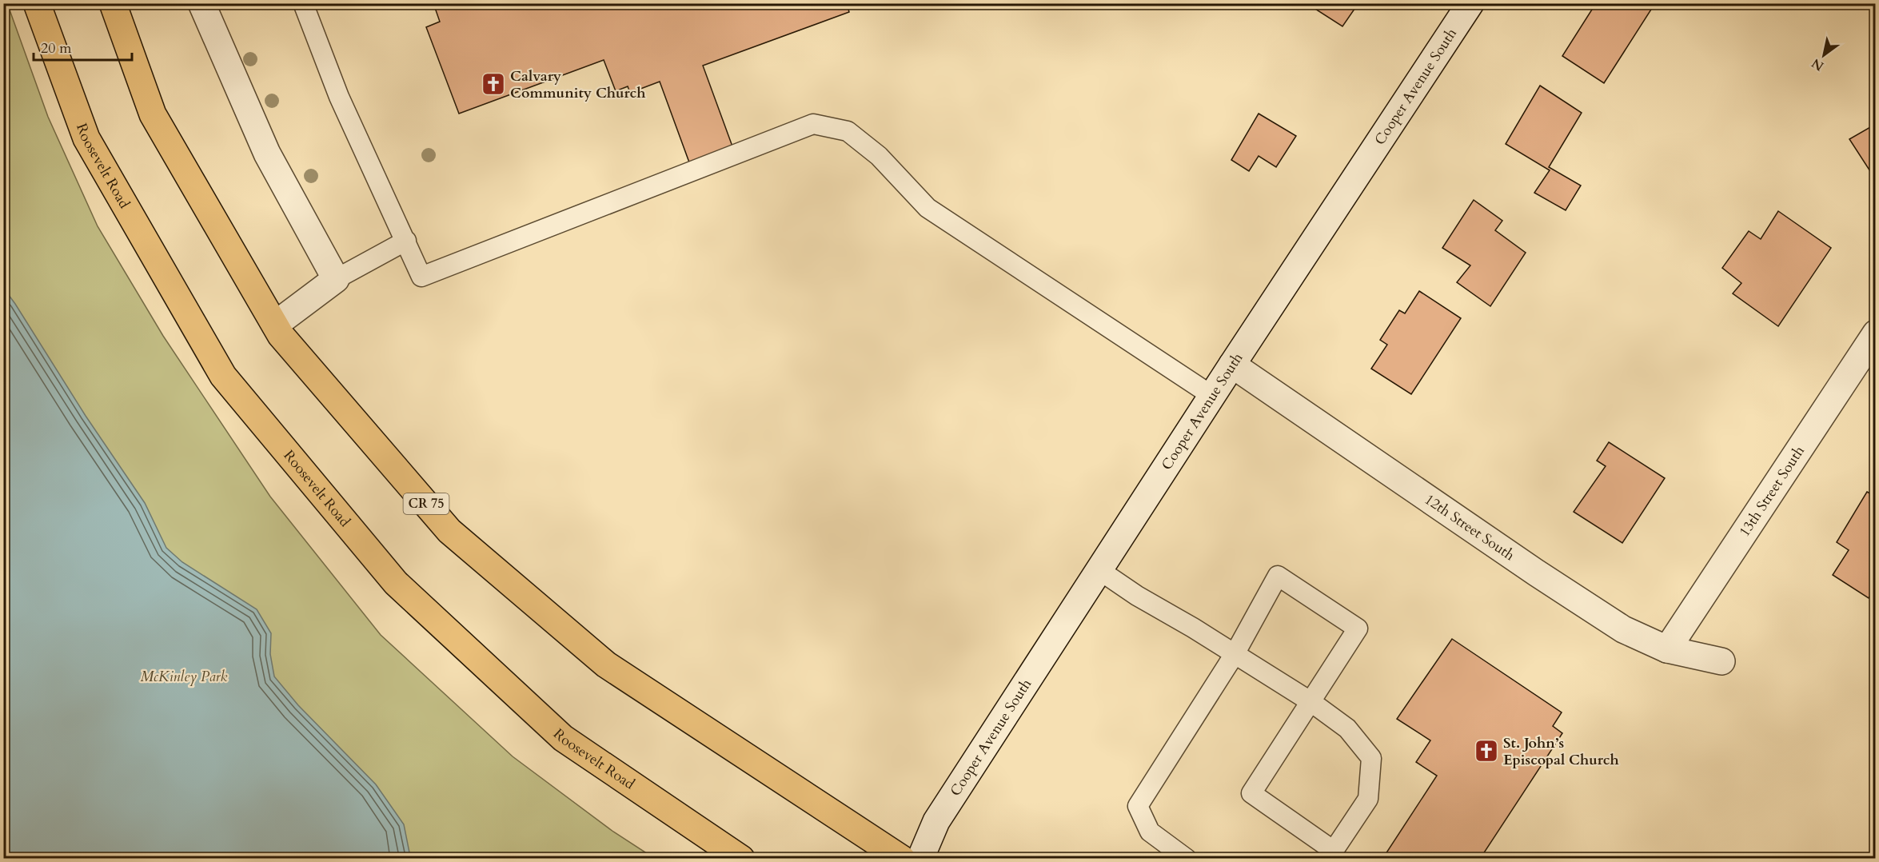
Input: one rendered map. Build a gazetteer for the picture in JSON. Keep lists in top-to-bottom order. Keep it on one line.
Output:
{"streets":{"main road":["Roosevelt Road","CR 75"],"street":["Cooper Avenue South","13th Street South","12th Street South"]},"crossings":[["Cooper Avenue South","CR 75"],["Cooper Avenue South","12th Street South"],["13th Street South","12th Street South"]],"parks":["McKinley Park"],"places":{"church":["Calvary Community Church","St. John’s Episcopal Church"]},"scale_bar":"20 m","north":"bottom left"}
